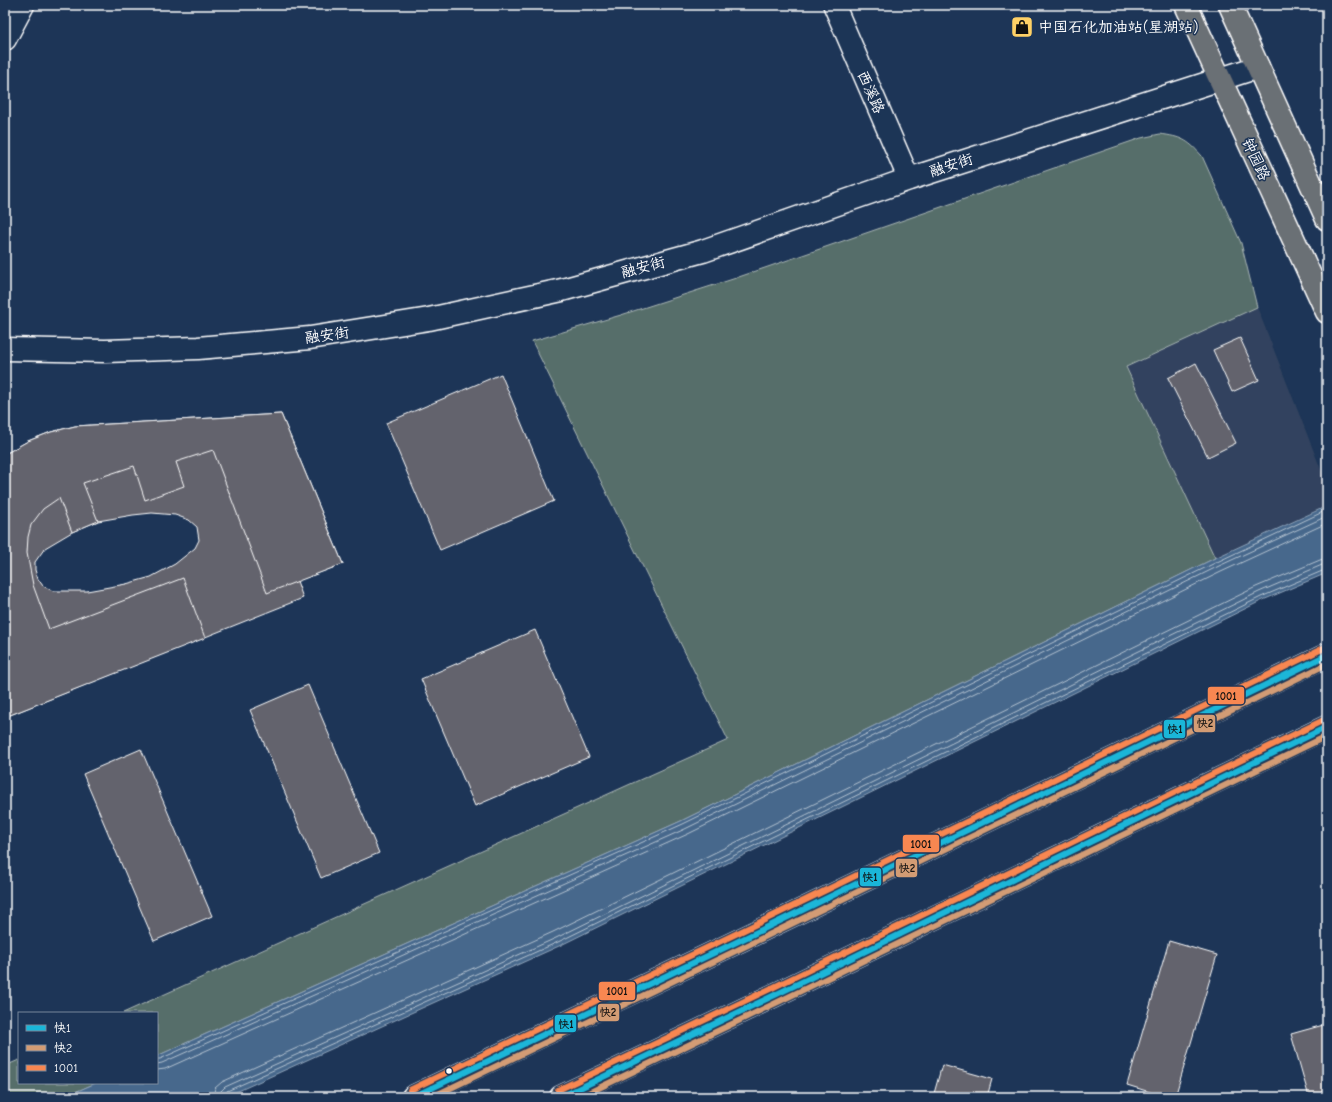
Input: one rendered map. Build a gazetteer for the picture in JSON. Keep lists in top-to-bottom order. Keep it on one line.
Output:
{"streets":{"main road":["钟园路"],"street":["西溪路","融安街"]},"crossings":[["西溪路","融安街"],["钟园路","融安街"]],"places":{"shop":["中国石化加油站(星湖站)"]},"lines":["transit line 1001","transit line 快1","transit line 快2"],"legend":["快1","快2","1001"]}
